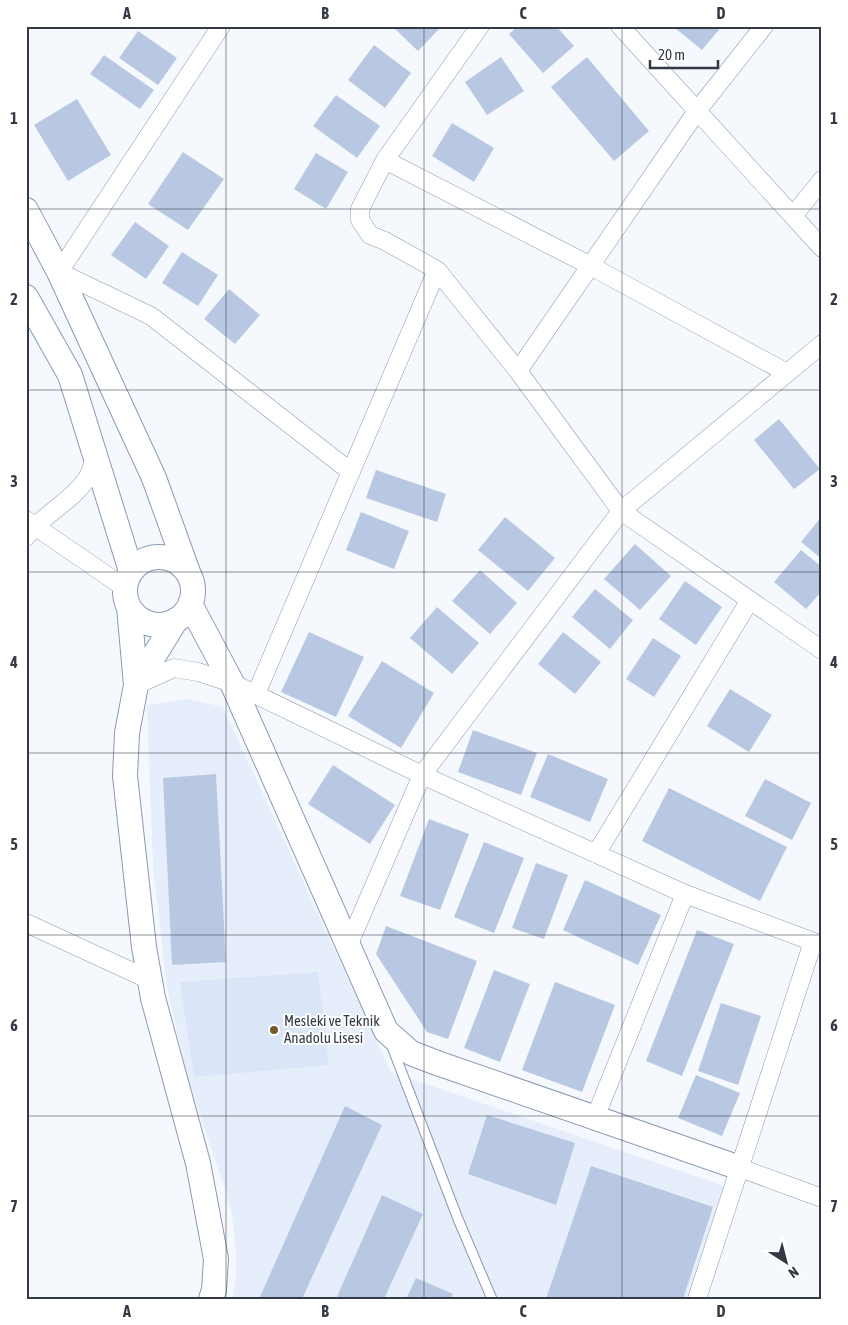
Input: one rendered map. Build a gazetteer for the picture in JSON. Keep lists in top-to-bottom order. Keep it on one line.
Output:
{"places":["Mesleki ve Teknik Anadolu Lisesi"],"scale_bar":"20 m","north":"bottom right","grid":{"columns":["A","B","C","D"],"rows":["1","2","3","4","5","6","7"]}}
